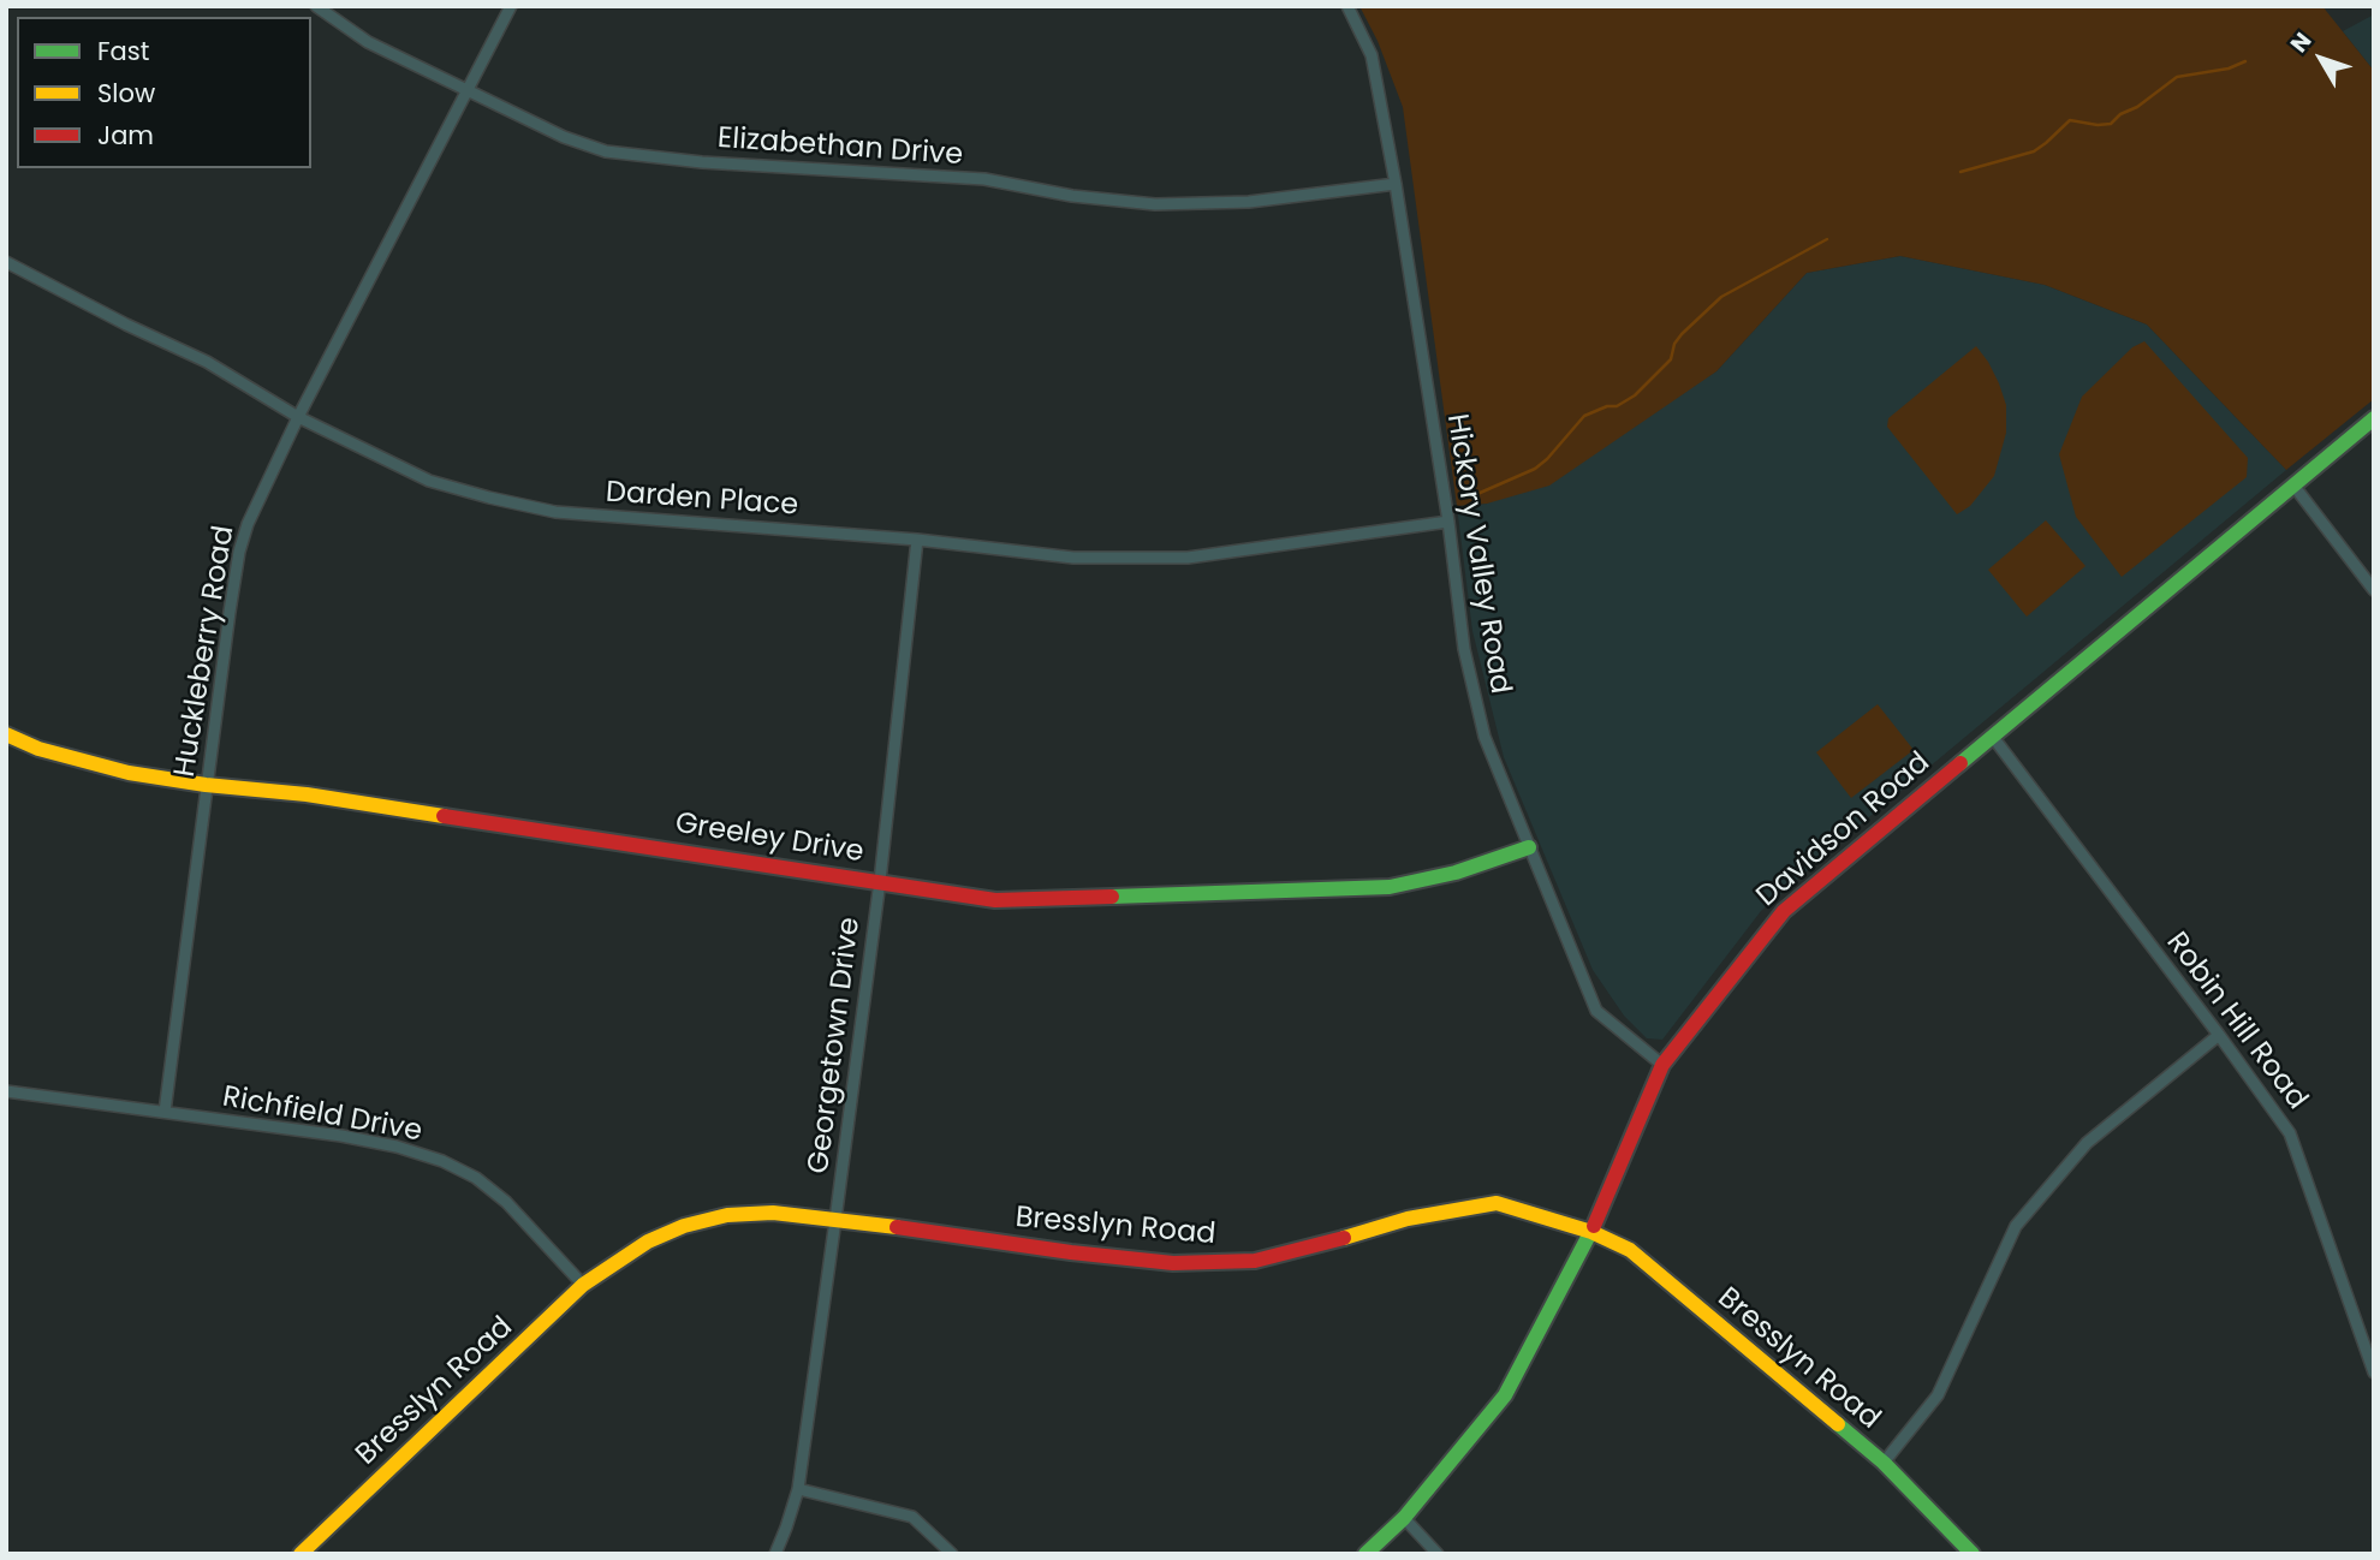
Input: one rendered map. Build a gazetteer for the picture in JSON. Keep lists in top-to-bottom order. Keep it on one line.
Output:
{"streets":{"street":["Elizabethan Drive","Darden Place","Hickory Valley Road","Huckleberry Road","Davidson Road","Greeley Drive","Robin Hill Road","Georgetown Drive","Richfield Drive","Bresslyn Road"]},"crossings":[["Elizabethan Drive","Hickory Valley Road"],["Elizabethan Drive","Huckleberry Road"],["Darden Place","Hickory Valley Road"],["Darden Place","Huckleberry Road"],["Darden Place","Georgetown Drive"],["Hickory Valley Road","Davidson Road"],["Hickory Valley Road","Greeley Drive"],["Huckleberry Road","Greeley Drive"],["Huckleberry Road","Richfield Drive"],["Davidson Road","Robin Hill Road"],["Davidson Road","Bresslyn Road"],["Greeley Drive","Georgetown Drive"],["Georgetown Drive","Bresslyn Road"],["Richfield Drive","Bresslyn Road"]],"legend":["Fast","Slow","Jam"],"north":"top left"}
